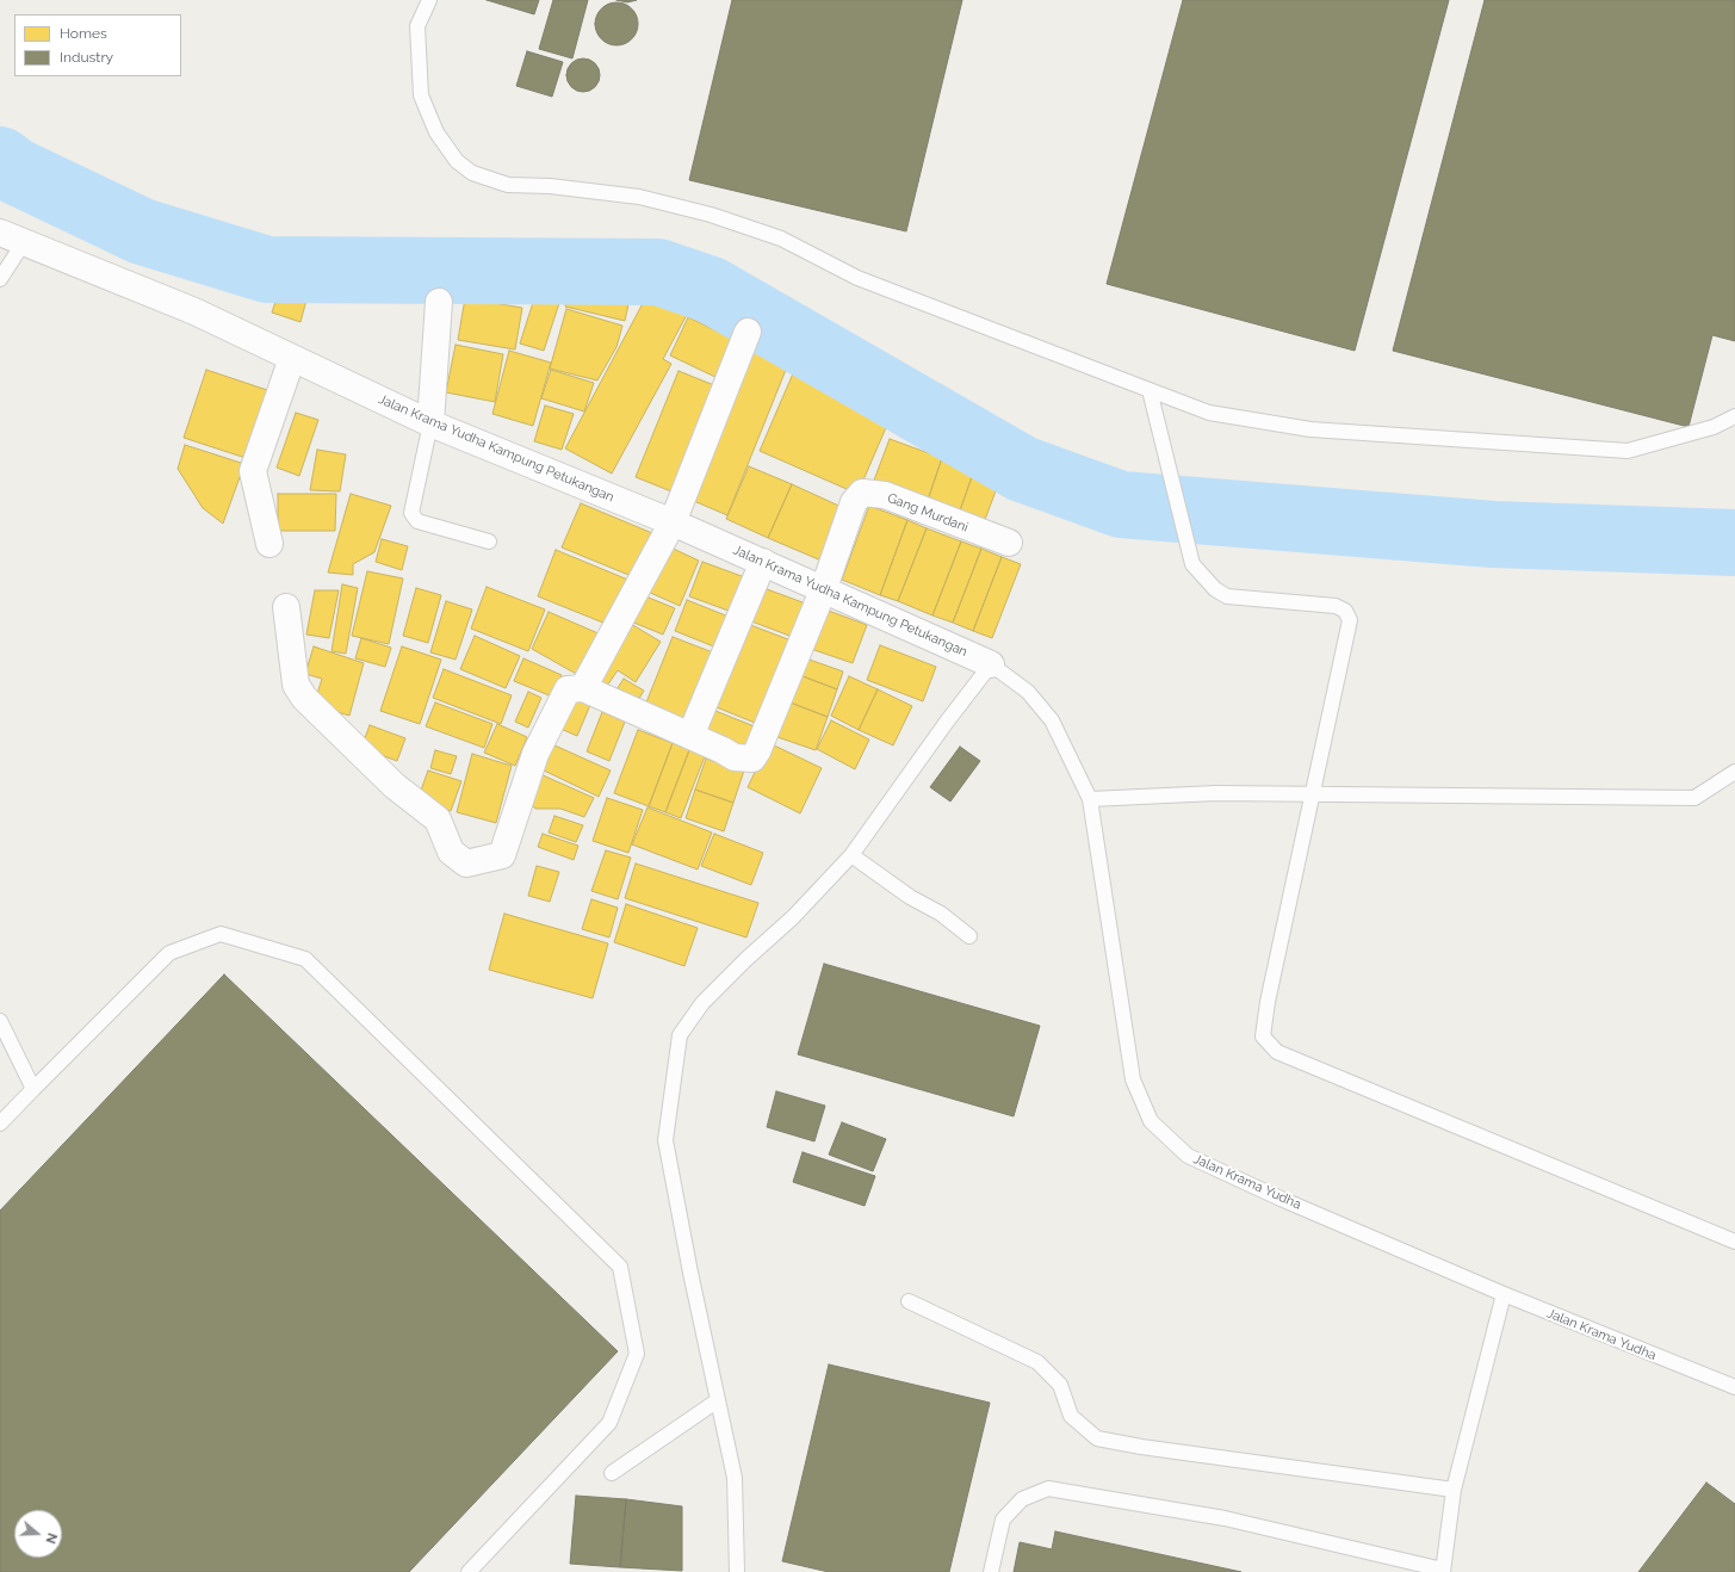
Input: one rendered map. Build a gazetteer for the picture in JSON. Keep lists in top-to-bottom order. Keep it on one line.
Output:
{"streets":{"street":["Jalan Krama Yudha Kampung Petukangan","Gang Murdani"],"lane":["Jalan Krama Yudha"]},"crossings":[["Jalan Krama Yudha Kampung Petukangan","Gang Murdani"],["Jalan Krama Yudha Kampung Petukangan","Jalan Krama Yudha"]],"legend":["Homes","Industry"],"north":"right"}
